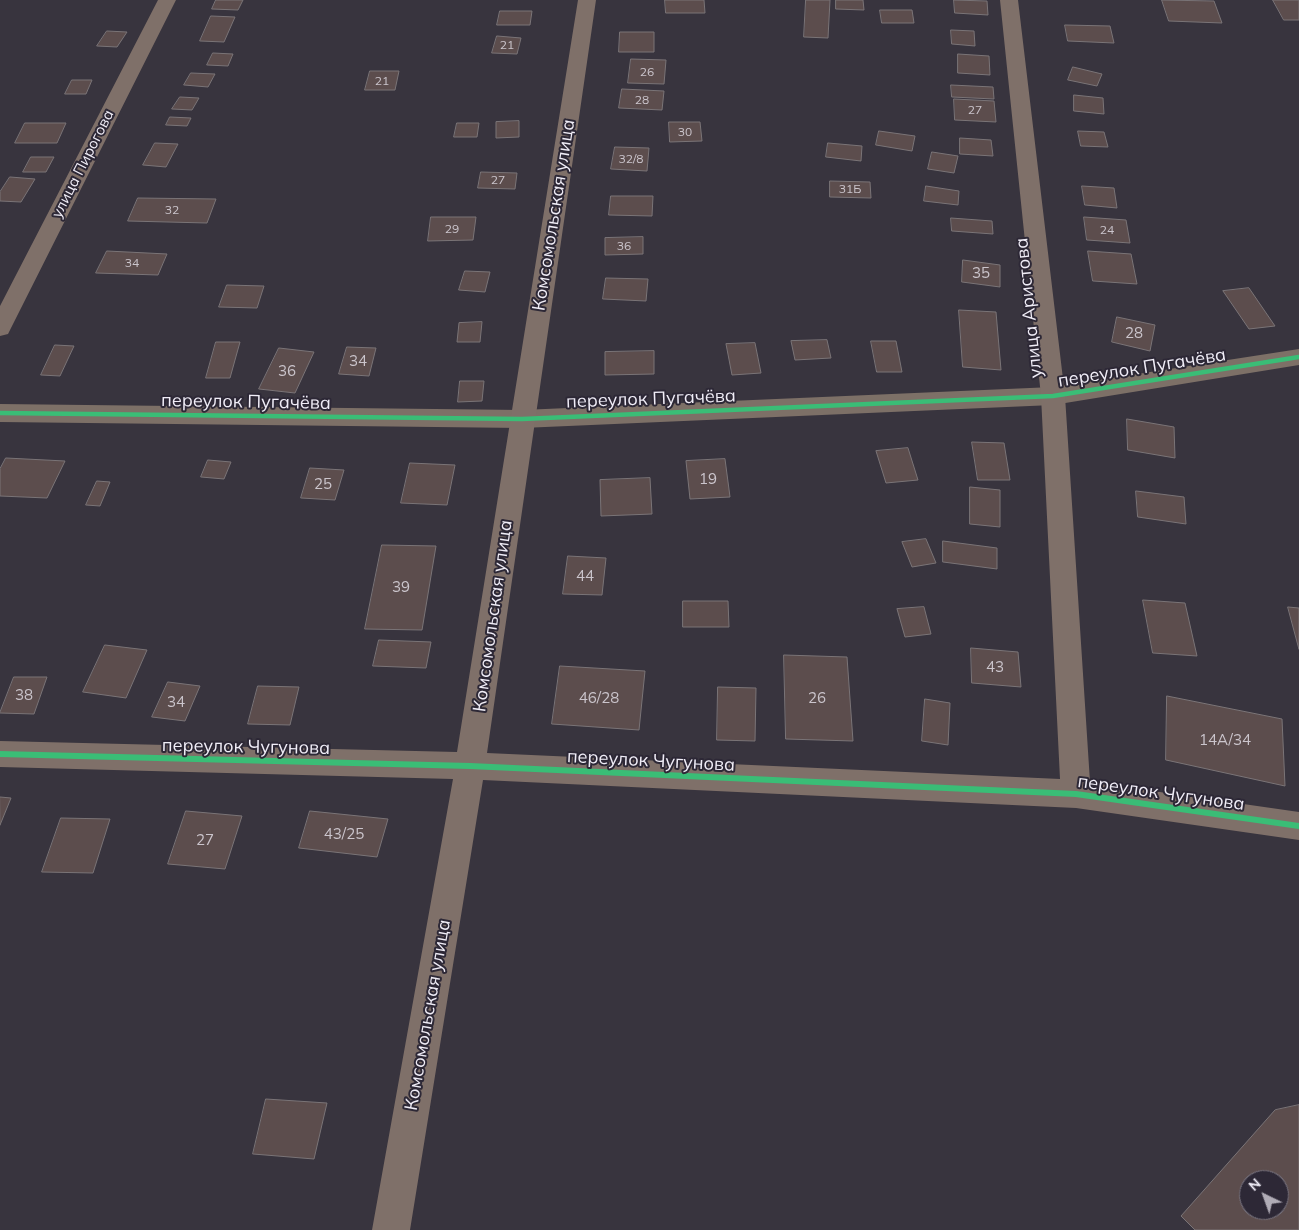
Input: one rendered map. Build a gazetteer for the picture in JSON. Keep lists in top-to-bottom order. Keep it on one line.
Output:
{"streets":{"street":["улица Пирогова","Комсомольская улица","улица Аристова","переулок Пугачёва","переулок Чугунова"]},"crossings":[["Комсомольская улица","переулок Пугачёва"],["Комсомольская улица","переулок Чугунова"],["улица Аристова","переулок Пугачёва"],["улица Аристова","переулок Чугунова"]],"house_numbers":["21","26","21","28","27","30","32/8","27","31Б","32","29","24","36","34","35","28","34","36","19","25","44","39","43","38","46/28","26","34","14А/34","43/25","27"],"north":"top left"}
